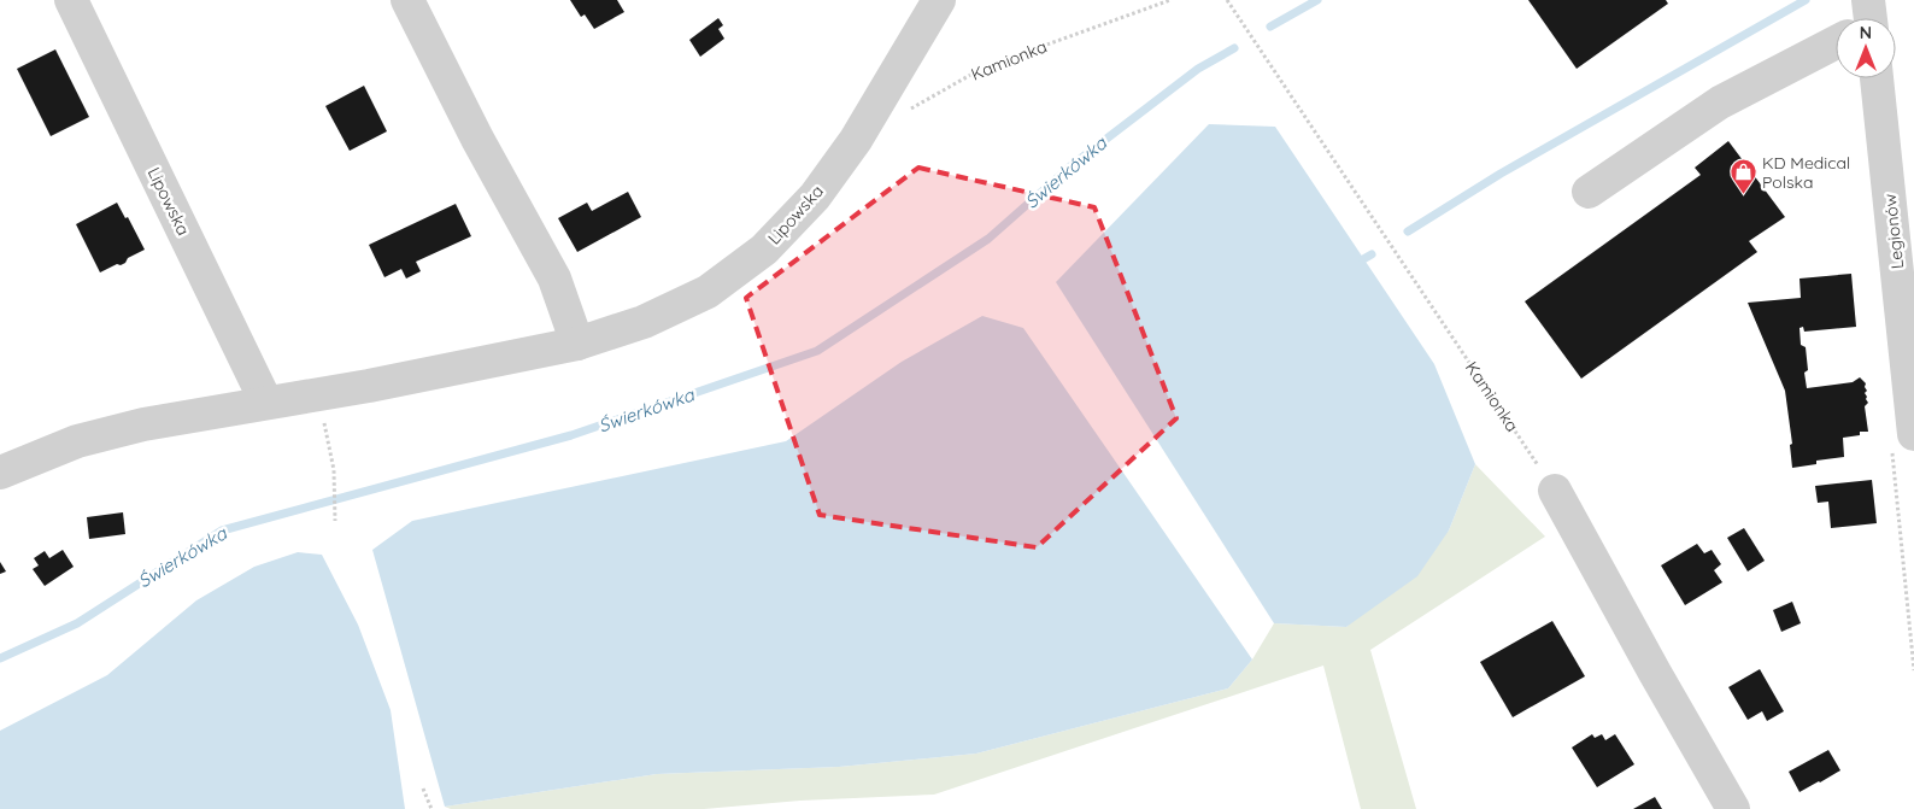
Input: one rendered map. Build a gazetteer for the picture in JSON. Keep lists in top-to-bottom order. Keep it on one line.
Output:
{"streets":{"street":["Lipowska","Legionów"],"path":["Kamionka"]},"water":["Świerkówka"],"places":{"shop":["KD Medical Polska"]},"north":"top"}
